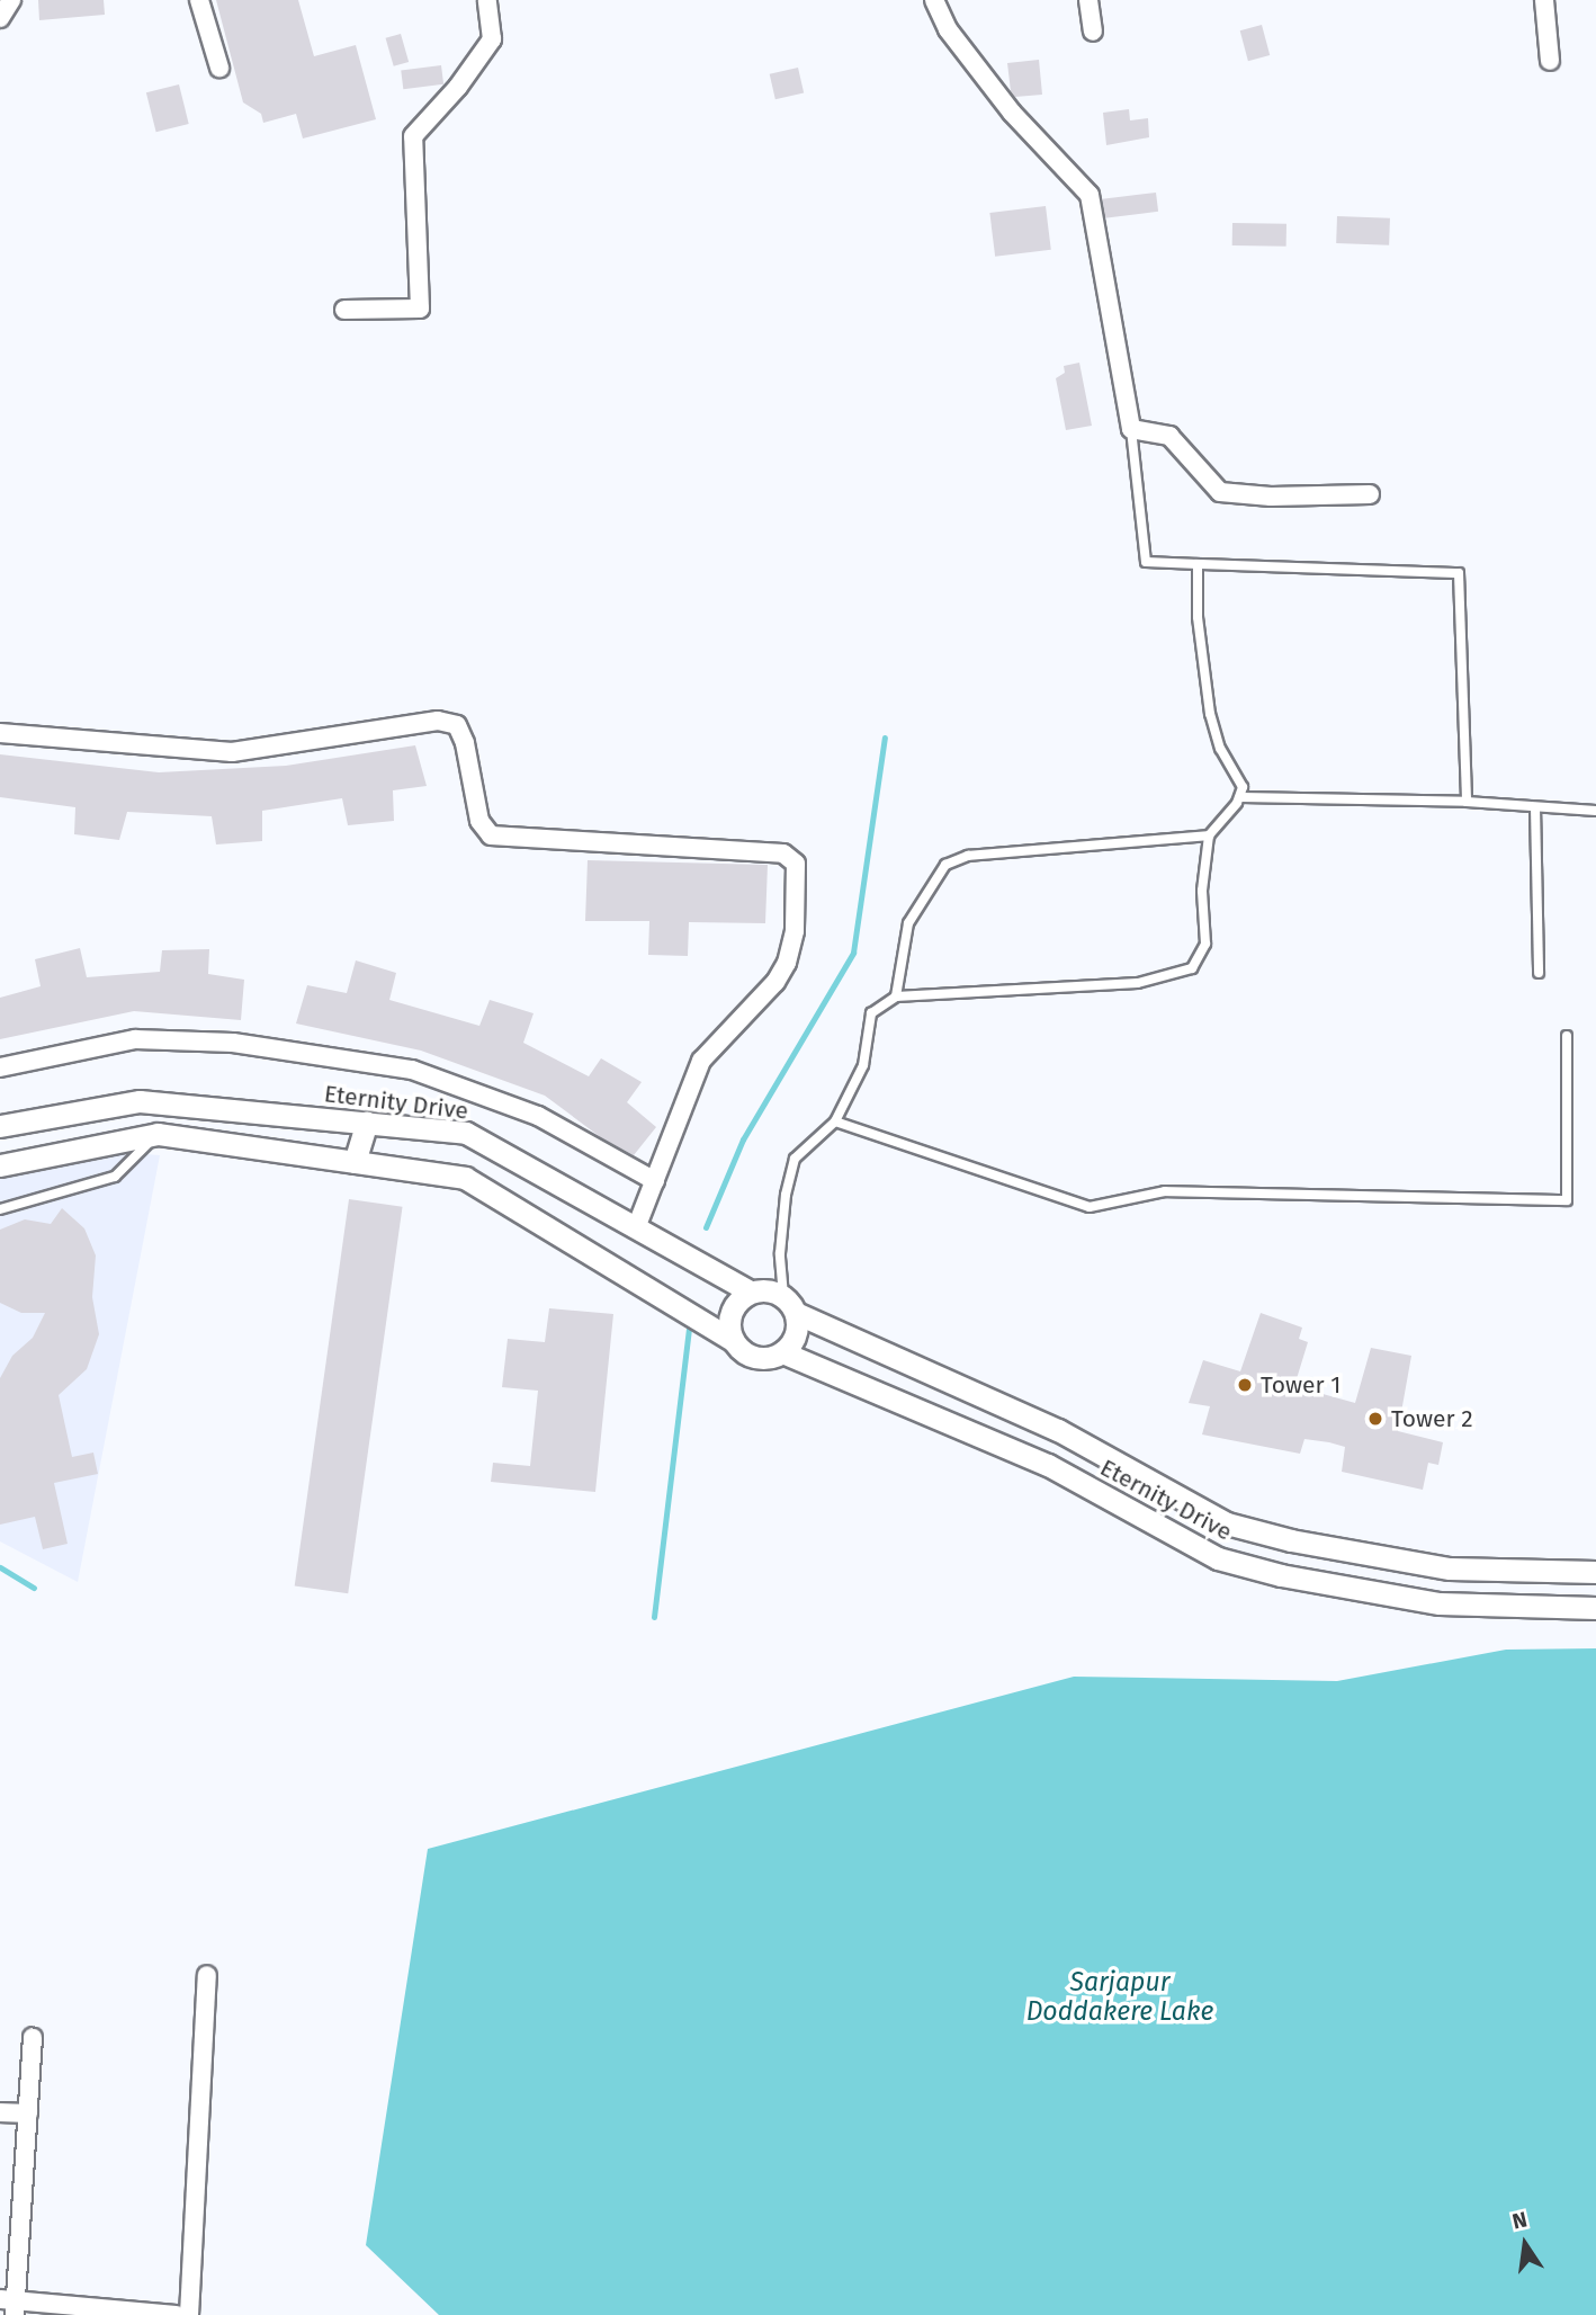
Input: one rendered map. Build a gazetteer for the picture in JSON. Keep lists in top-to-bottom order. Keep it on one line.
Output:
{"streets":{"street":["Eternity Drive"]},"water":["Sarjapur Doddakere Lake"],"places":["Tower 1","Tower 2"],"north":"top"}
